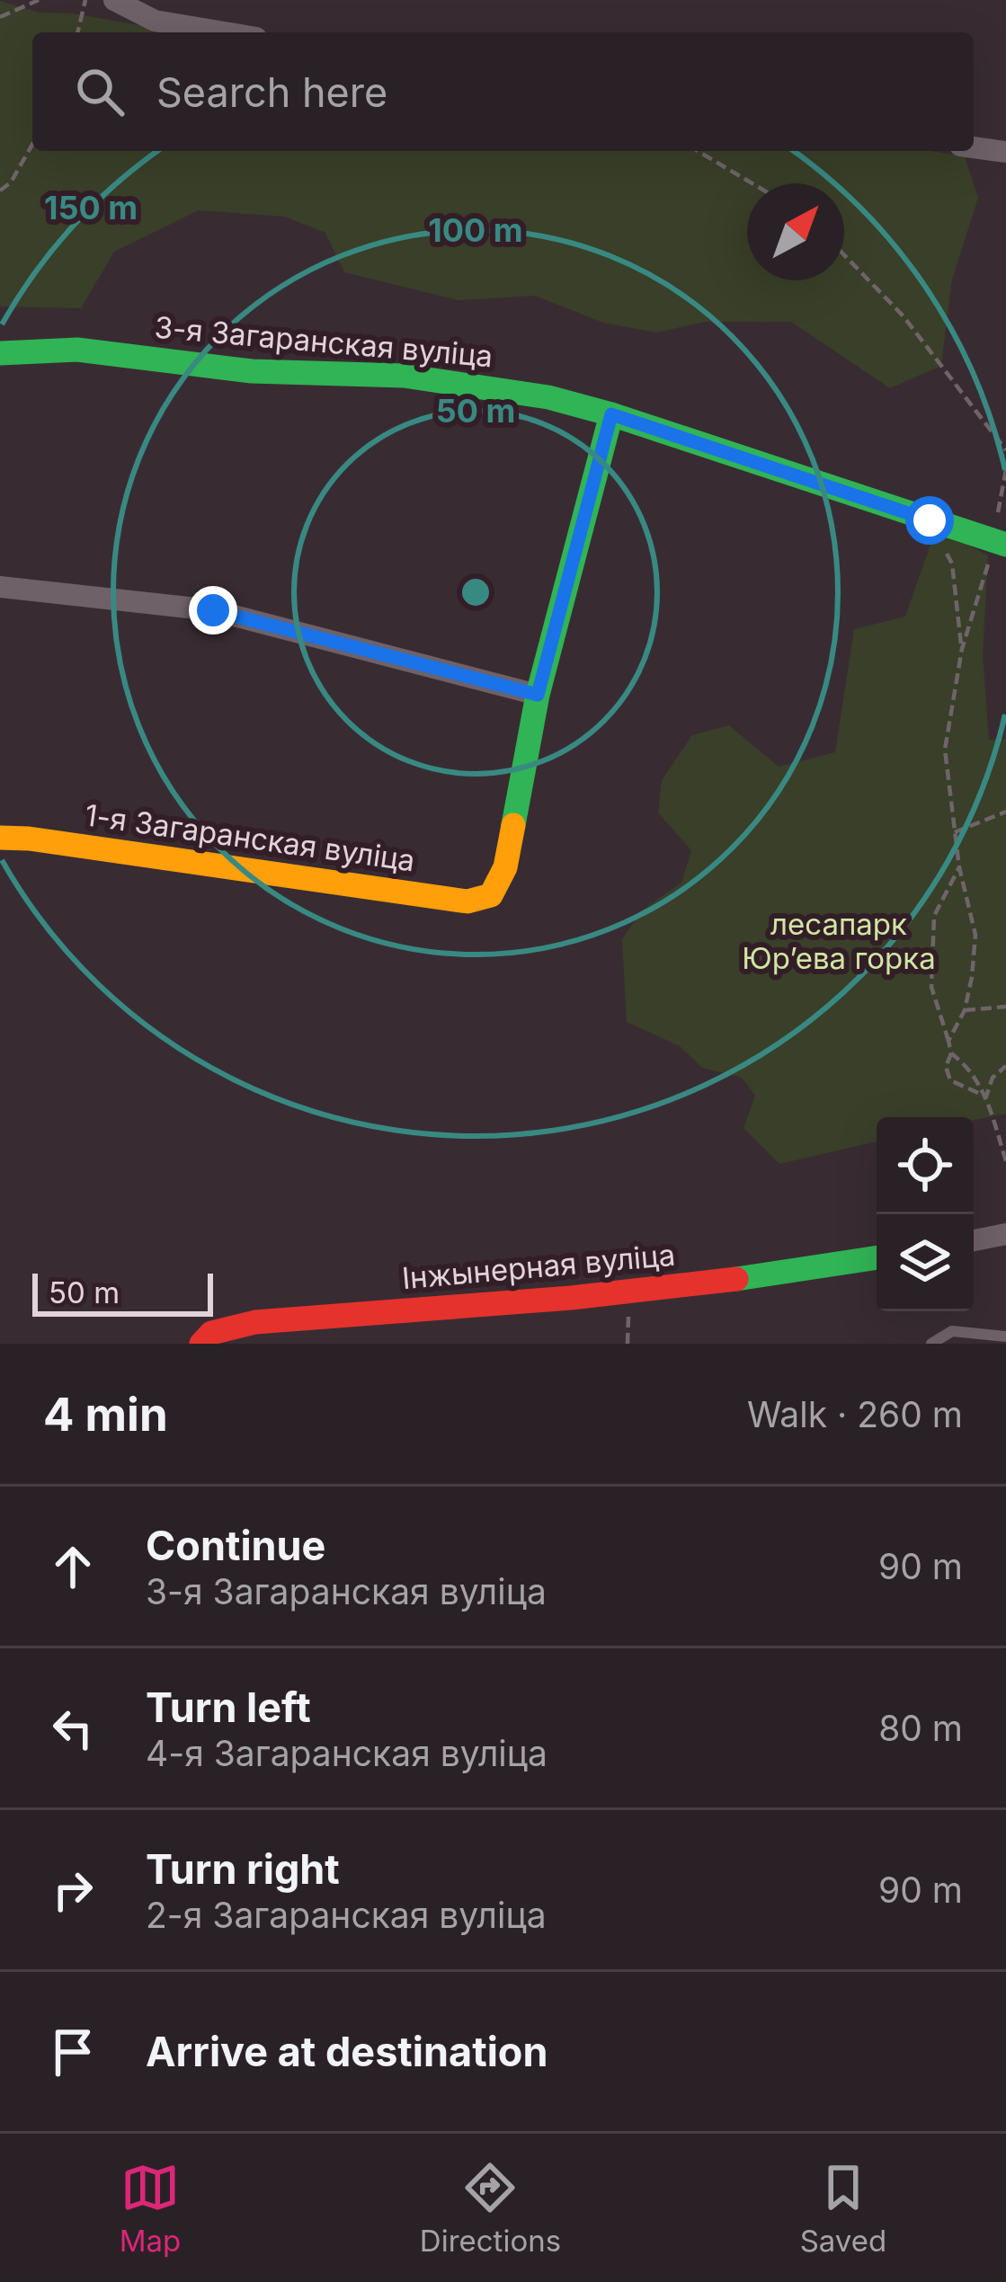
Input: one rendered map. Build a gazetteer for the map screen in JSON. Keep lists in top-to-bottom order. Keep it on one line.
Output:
{"streets":{"street":["3-я Загаранская вуліца","1-я Загаранская вуліца","Інжынерная вуліца"]},"parks":["лесапарк Юрʼева горка"],"scale_bar":"50 m","north":"top right","page":{"search":"Search here","scale":"50 m","heading":["4 min","Walk · 260 m"],"list":[["Continue","3-я Загаранская вуліца","90 m"],["Turn left","4-я Загаранская вуліца","80 m"],["Turn right","2-я Загаранская вуліца","90 m"],"Arrive at destination"],"nav":["Map","Directions","Saved"]},"rings":["150 m","100 m","50 m"]}
